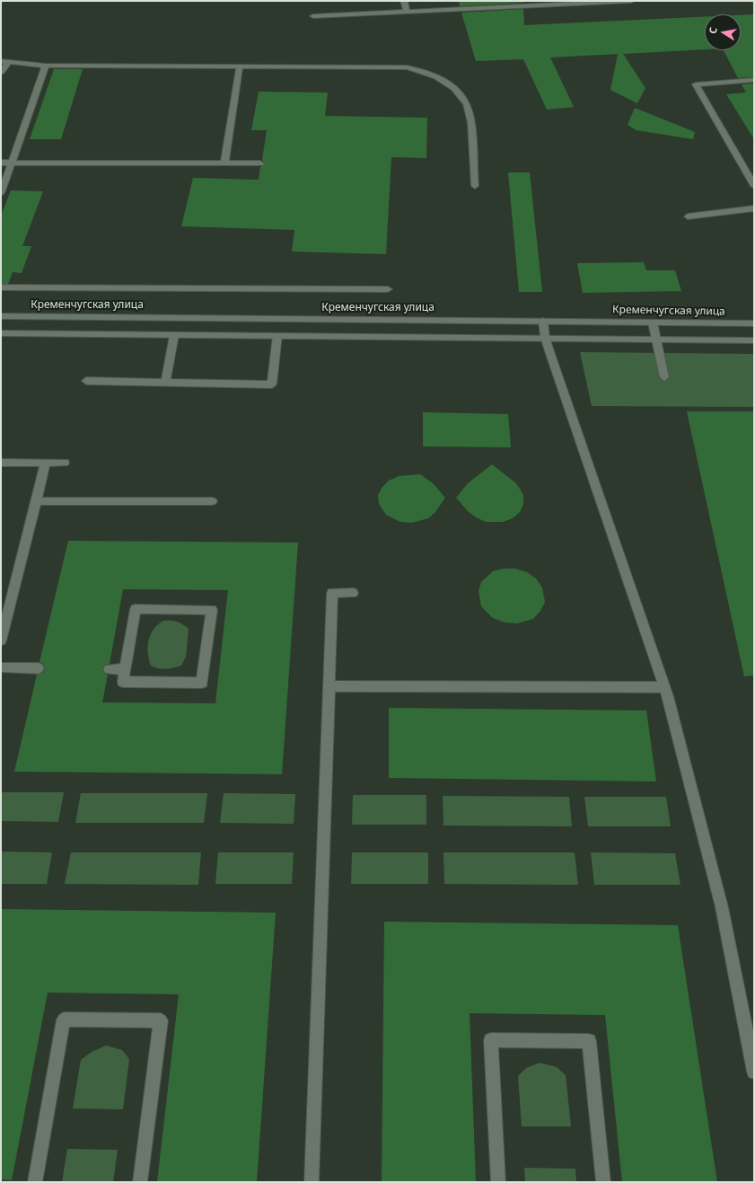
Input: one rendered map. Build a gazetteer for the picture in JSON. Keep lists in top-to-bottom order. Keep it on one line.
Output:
{"streets":{"street":["Кременчугская улица"]},"north":"left"}
